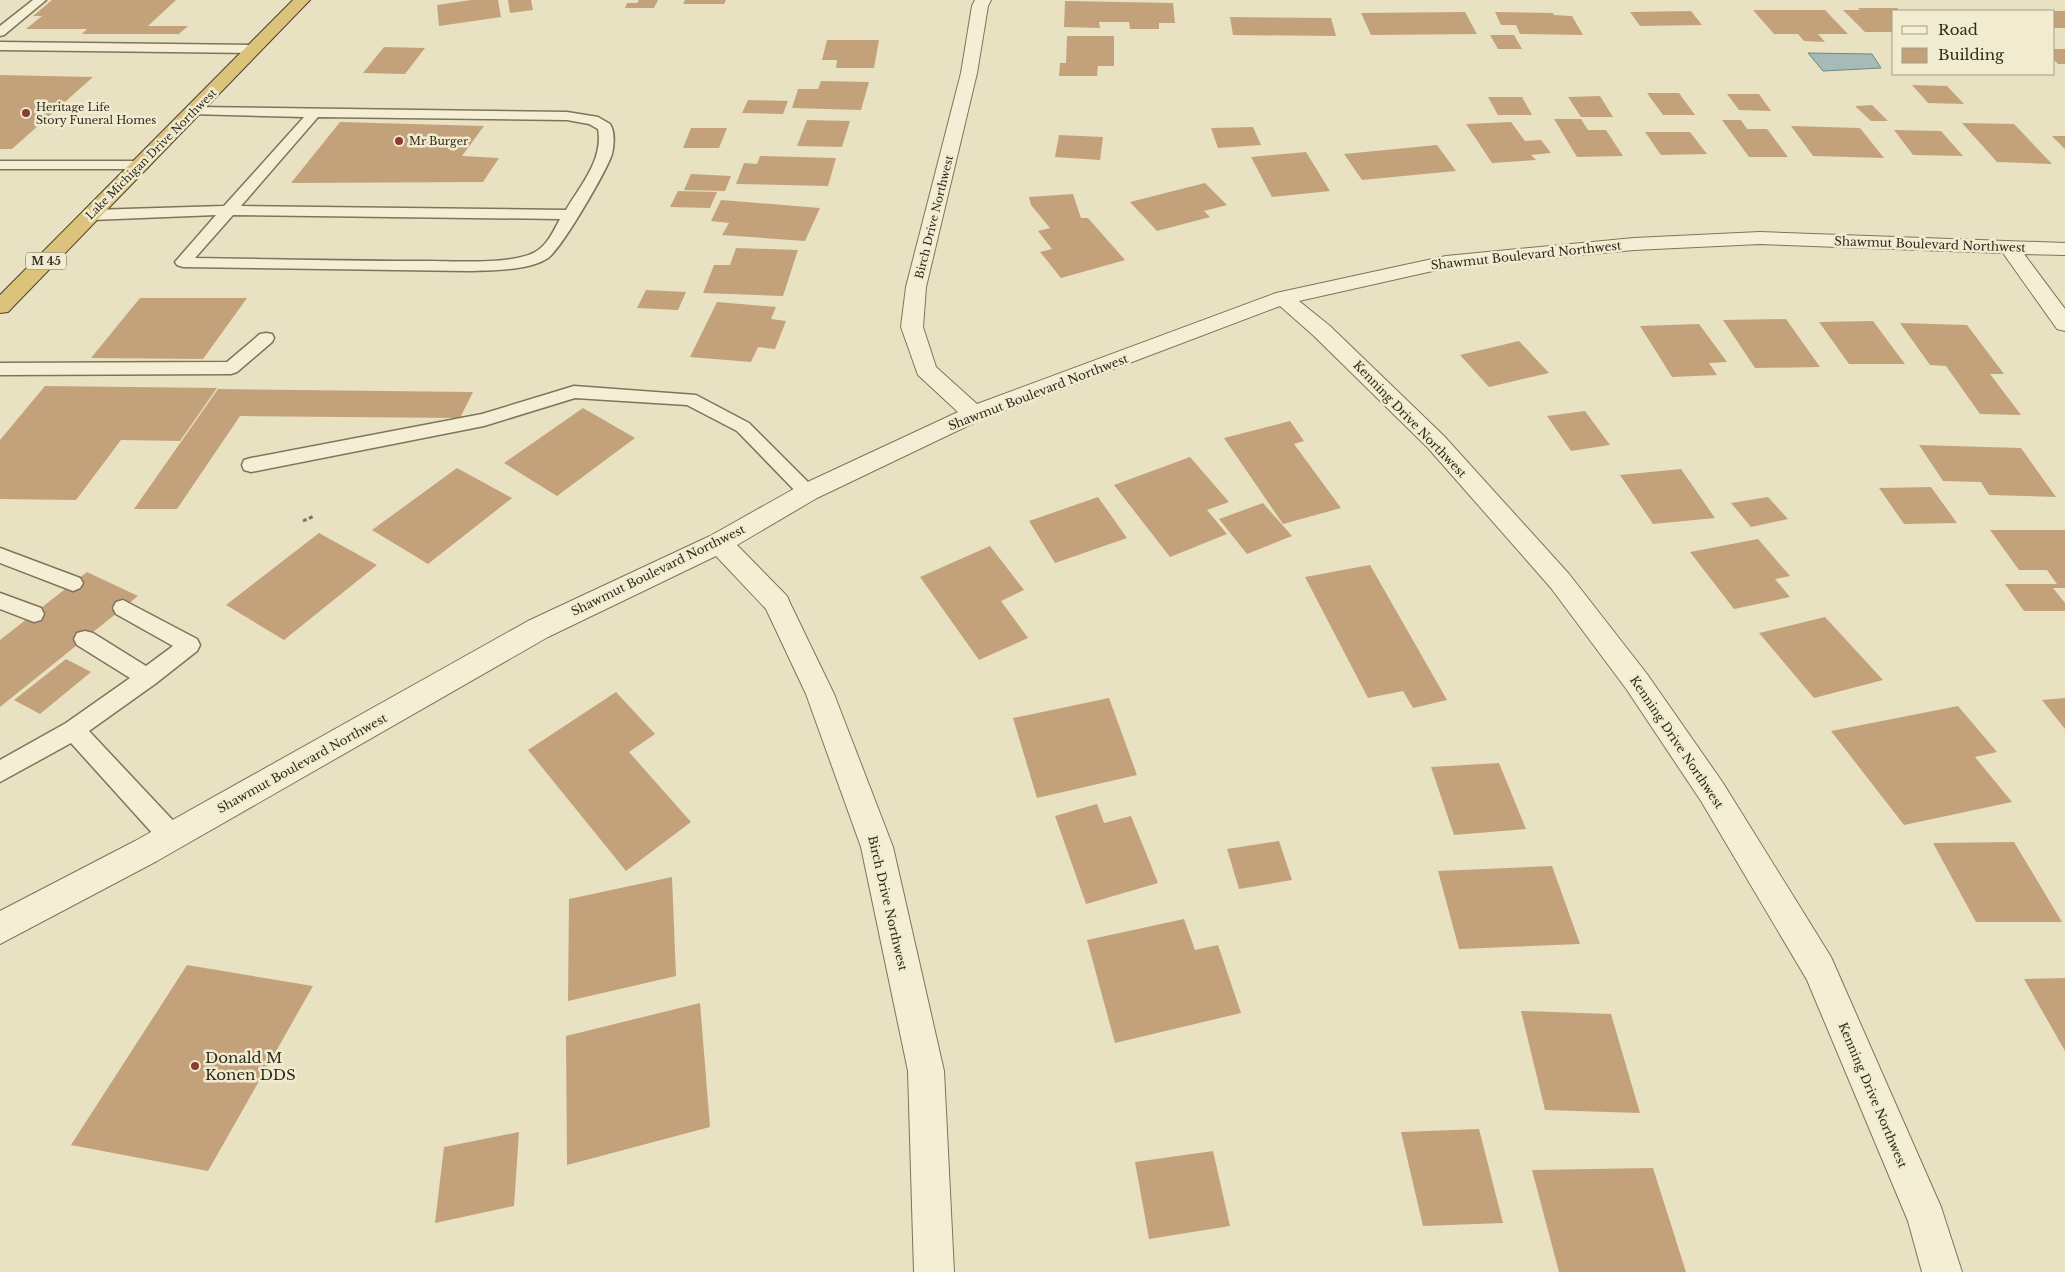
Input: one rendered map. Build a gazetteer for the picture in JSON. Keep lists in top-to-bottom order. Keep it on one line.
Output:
{"streets":{"highway":["Lake Michigan Drive Northwest","M 45"],"street":["Birch Drive Northwest","Shawmut Boulevard Northwest","Kenning Drive Northwest"]},"crossings":[["Birch Drive Northwest","Shawmut Boulevard Northwest"],["Shawmut Boulevard Northwest","Kenning Drive Northwest"]],"places":["Heritage Life Story Funeral Homes","Mr Burger","Donald M Konen DDS"],"legend":["Road","Building"]}
